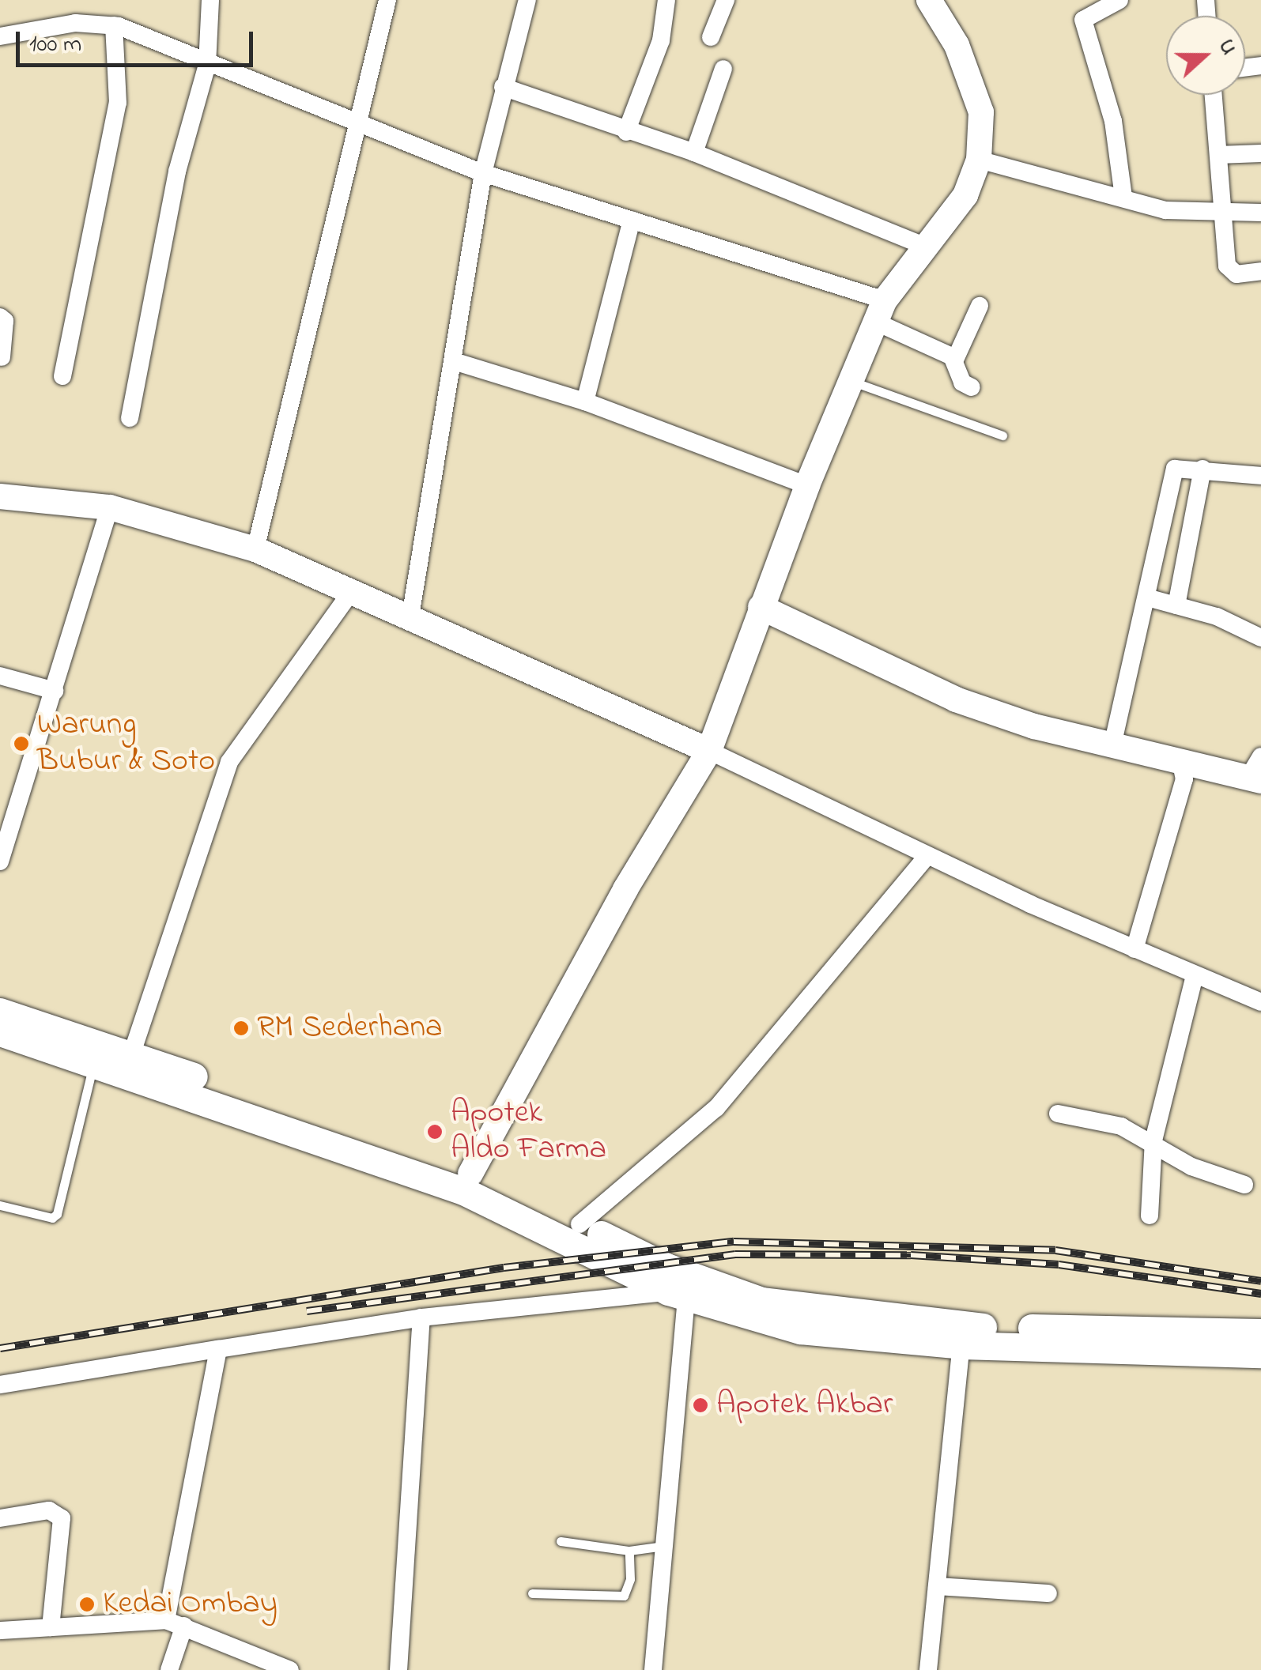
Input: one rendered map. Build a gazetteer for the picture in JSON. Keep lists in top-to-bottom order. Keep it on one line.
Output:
{"places":["Warung Bubur & Soto","RM Sederhana","Apotek Aldo Farma","Apotek Akbar","Kedai Ombay"],"scale_bar":"100 m","north":"right"}
